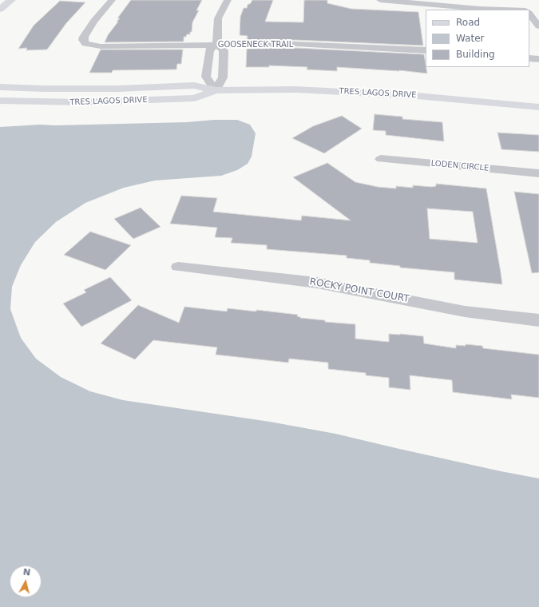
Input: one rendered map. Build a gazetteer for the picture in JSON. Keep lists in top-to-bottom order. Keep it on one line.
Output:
{"streets":{"street":["GOOSENECK TRAIL","TRES LAGOS DRIVE","LODEN CIRCLE","ROCKY POINT COURT"]},"legend":["Road","Water","Building"],"north":"top"}
